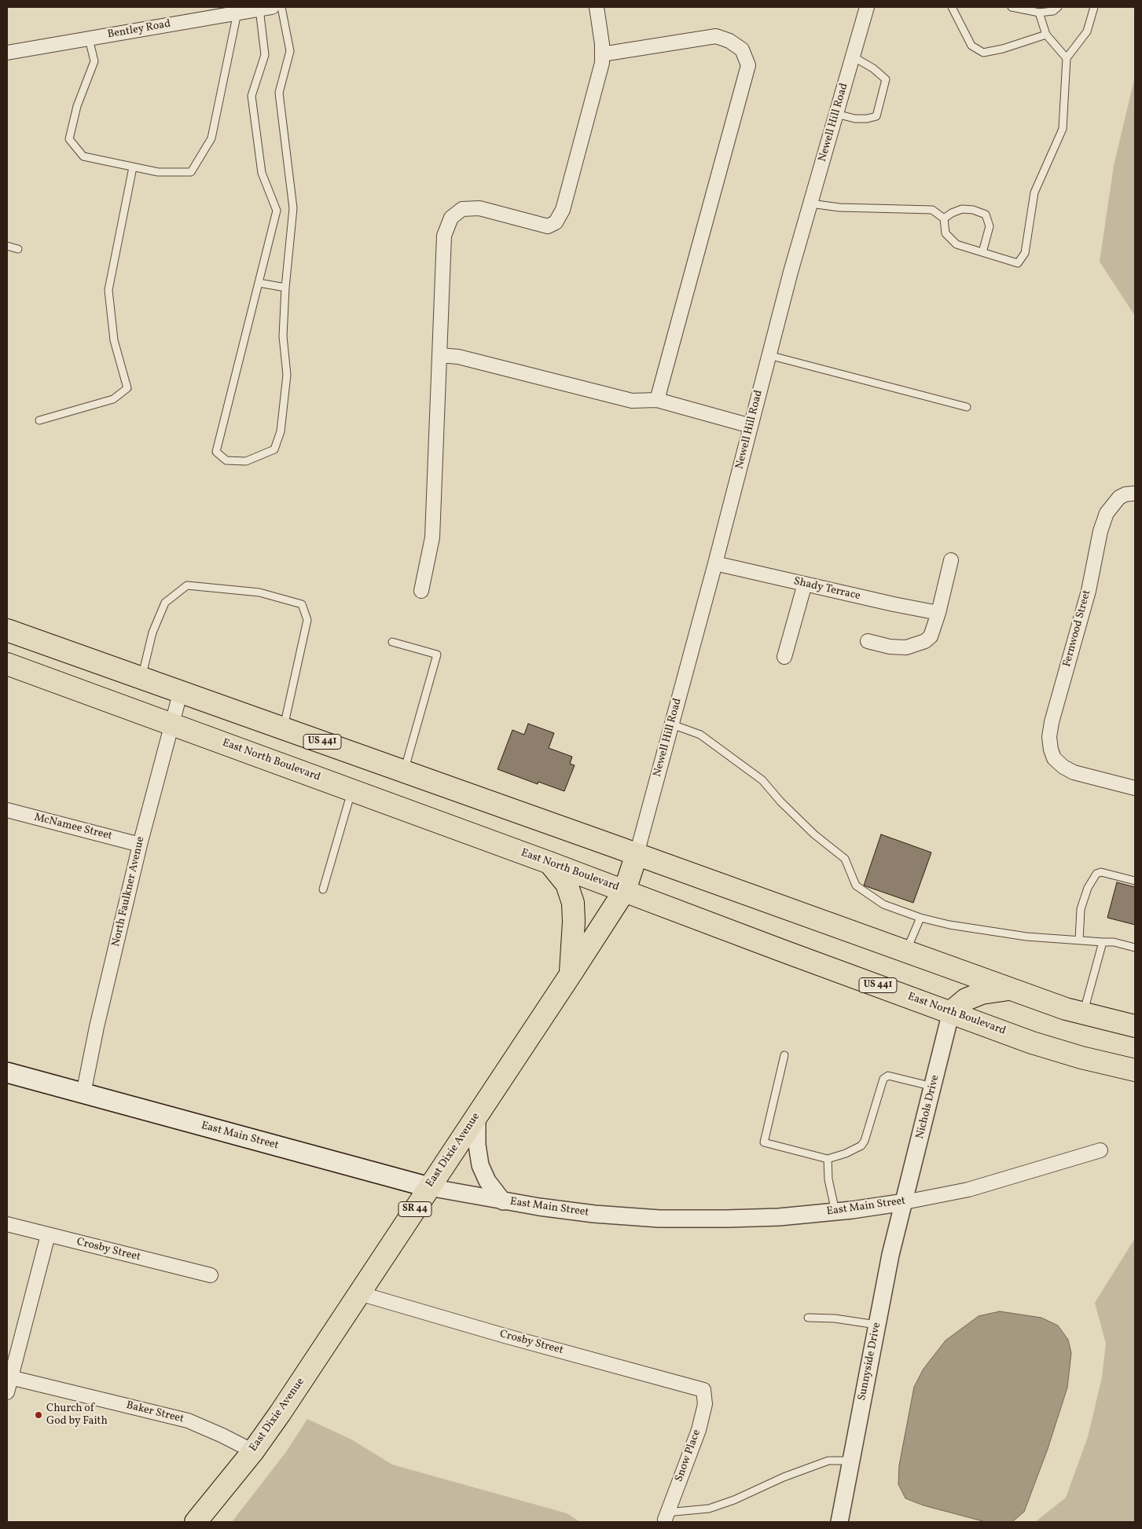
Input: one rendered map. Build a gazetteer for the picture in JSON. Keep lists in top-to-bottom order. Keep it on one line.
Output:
{"streets":{"main road":["US 441","East North Boulevard","East Main Street","East Dixie Avenue","SR 44"],"street":["Bentley Road","Newell Hill Road","Shady Terrace","Fernwood Street","McNamee Street","North Faulkner Avenue","Nichols Drive","Crosby Street","Sunnyside Drive","Baker Street","Snow Place"]},"crossings":[["Newell Hill Road","Shady Terrace"],["Newell Hill Road","US 441"],["Newell Hill Road","SR 44"],["US 441","North Faulkner Avenue"],["US 441","SR 44"],["East North Boulevard","North Faulkner Avenue"],["East North Boulevard","Nichols Drive"],["East North Boulevard","East Dixie Avenue"],["East North Boulevard","SR 44"],["McNamee Street","North Faulkner Avenue"],["North Faulkner Avenue","East Main Street"],["Nichols Drive","East Main Street"],["Nichols Drive","Sunnyside Drive"],["East Main Street","East Dixie Avenue"],["East Main Street","Sunnyside Drive"],["East Dixie Avenue","SR 44"],["East Dixie Avenue","Crosby Street"],["East Dixie Avenue","Baker Street"],["Crosby Street","Snow Place"]],"places":["Church of God by Faith"]}
